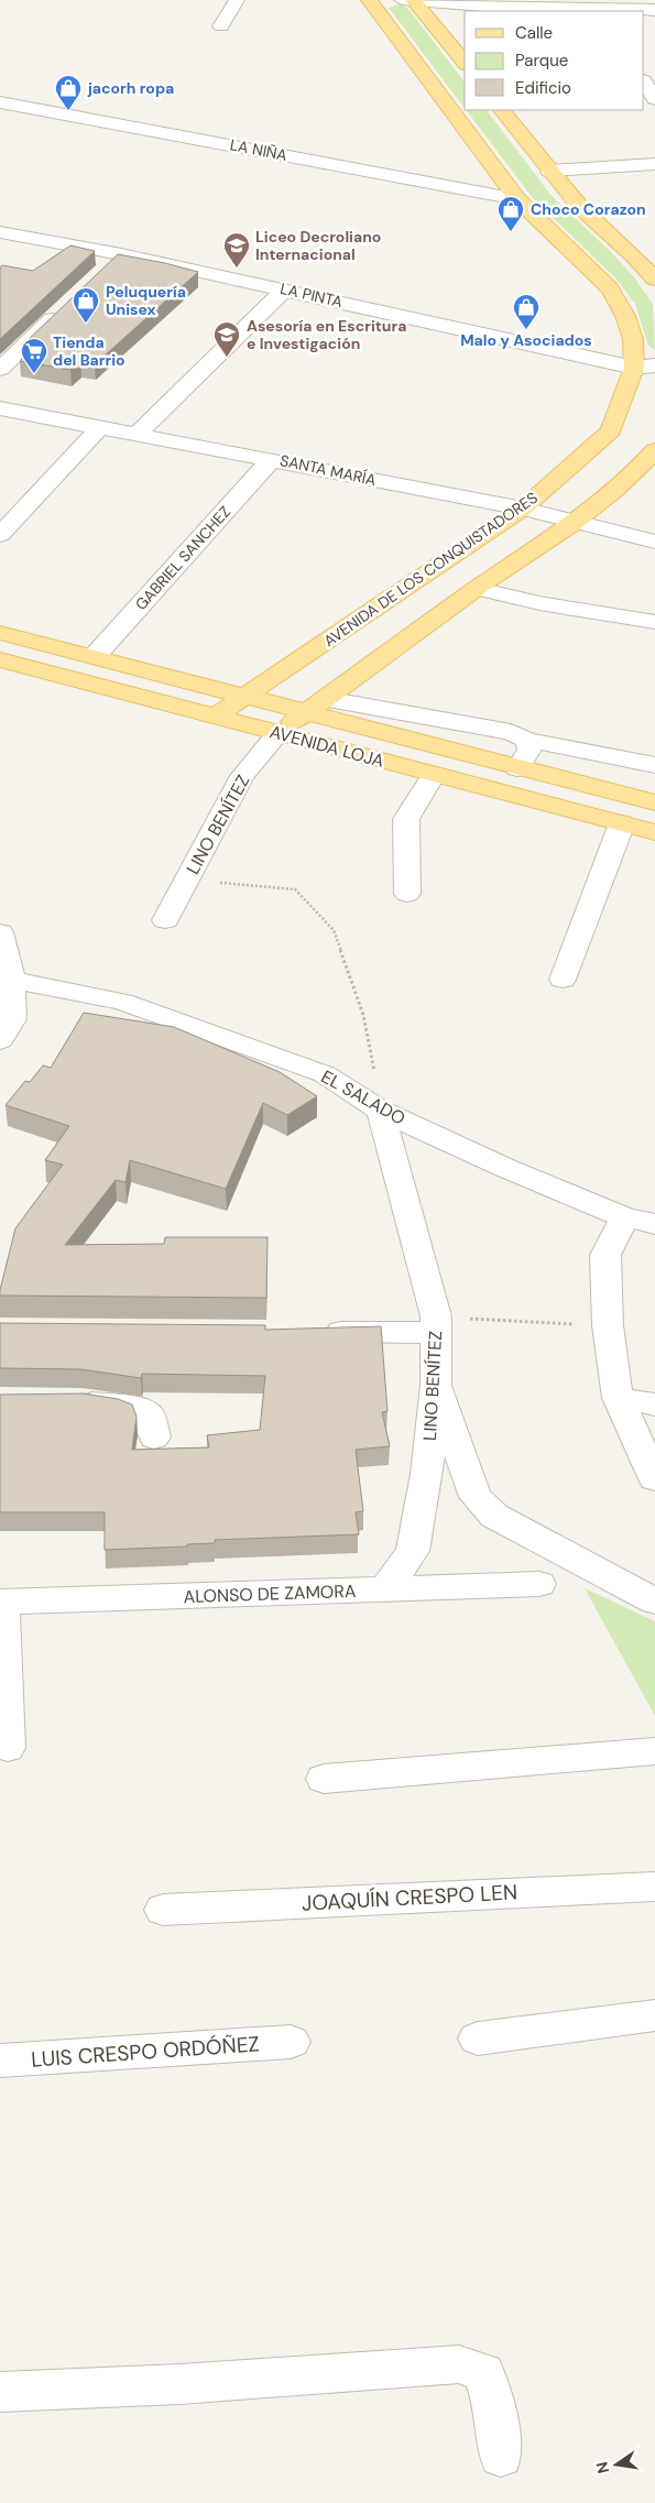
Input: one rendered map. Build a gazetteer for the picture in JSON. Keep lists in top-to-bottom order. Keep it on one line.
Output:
{"streets":{"main road":["AVENIDA DE LOS CONQUISTADORES","AVENIDA LOJA"],"street":["LA NIÑA","LA PINTA","SANTA MARÍA","GABRIEL SANCHEZ","LINO BENÍTEZ","EL SALADO","ALONSO DE ZAMORA","JOAQUÍN CRESPO LEN","LUIS CRESPO ORDÓÑEZ"]},"crossings":[["LA NIÑA","AVENIDA DE LOS CONQUISTADORES"],["LA PINTA","AVENIDA DE LOS CONQUISTADORES"],["SANTA MARÍA","GABRIEL SANCHEZ"],["SANTA MARÍA","AVENIDA DE LOS CONQUISTADORES"],["GABRIEL SANCHEZ","AVENIDA LOJA"],["AVENIDA DE LOS CONQUISTADORES","AVENIDA LOJA"],["AVENIDA LOJA","LINO BENÍTEZ"],["LINO BENÍTEZ","EL SALADO"],["LINO BENÍTEZ","ALONSO DE ZAMORA"]],"places":{"shop":["jacorh ropa","Choco Corazon","Peluquería Unisex","Malo y Asociados"],"school or university":["Liceo Decroliano Internacional","Asesoría en Escritura e Investigación"],"supermarket":["Tienda del Barrio"]},"legend":["Calle","Parque","Edificio"],"north":"left"}
